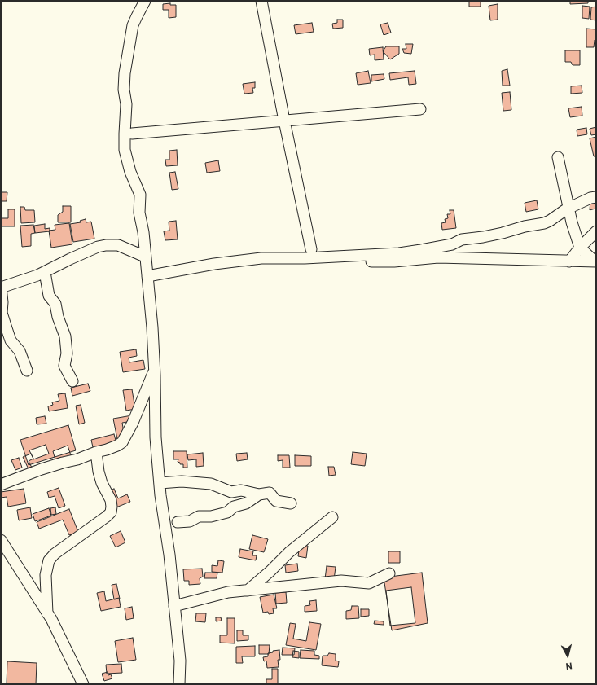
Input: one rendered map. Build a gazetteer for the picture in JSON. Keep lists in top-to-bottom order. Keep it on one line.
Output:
{"north":"bottom"}
